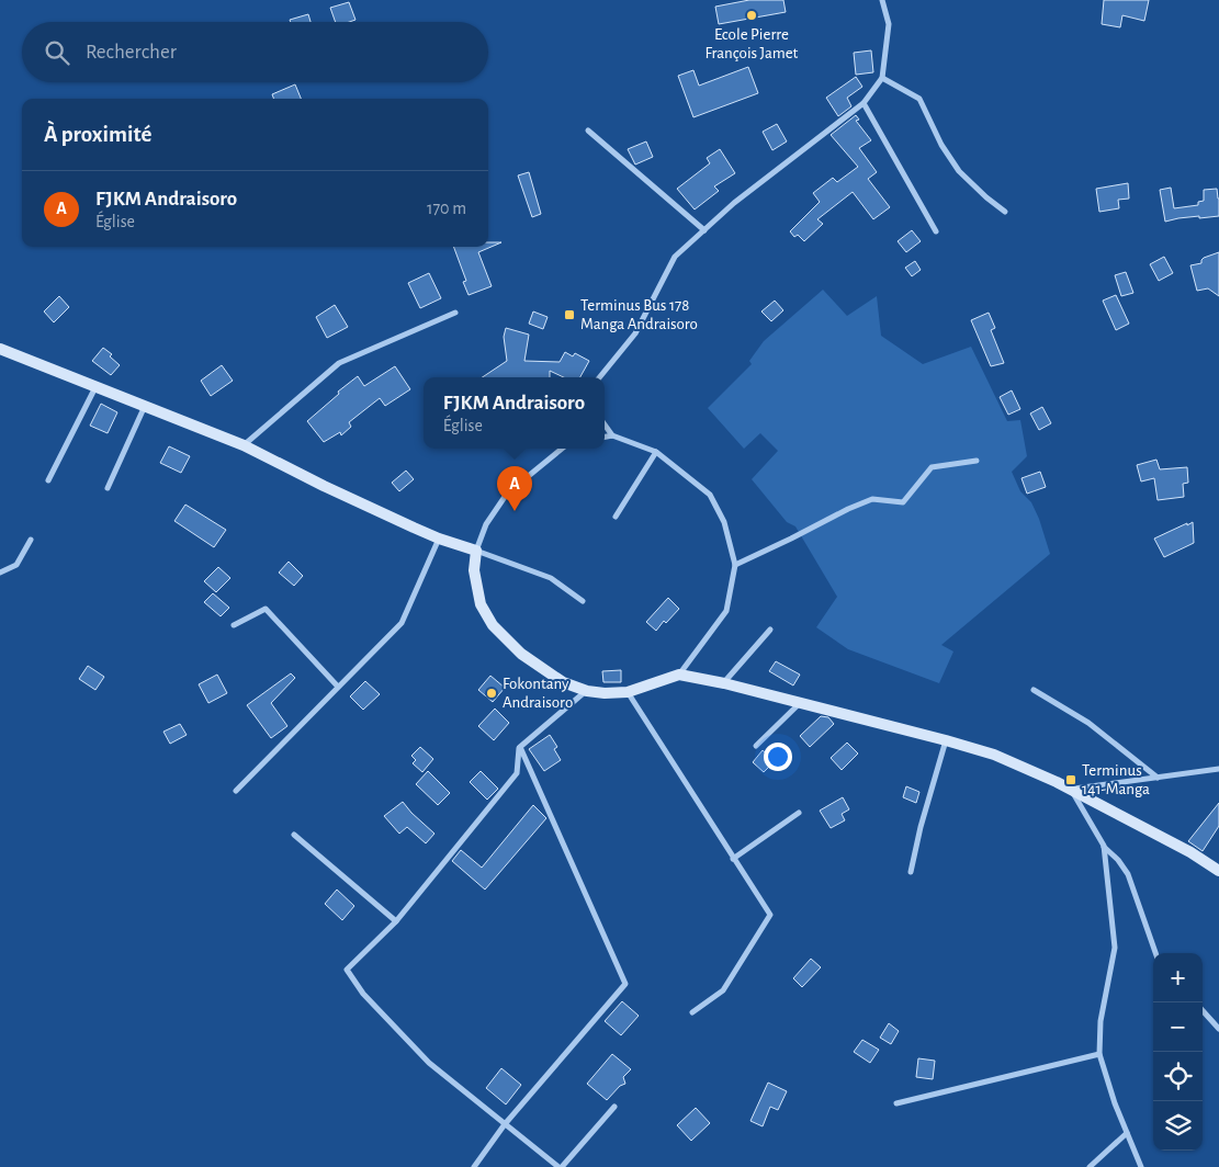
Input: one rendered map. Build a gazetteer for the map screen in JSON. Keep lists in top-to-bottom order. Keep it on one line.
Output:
{"places":{"other":["Ecole Pierre François Jamet","Fokontany Andraisoro"],"transit":["Terminus Bus 178 Manga Andraisoro","Terminus 141-Manga"]},"page":{"search":"Rechercher","heading":"À proximité","list":[{"mark":"A","name":"FJKM Andraisoro","note":"Église","value":"170 m"}],"popup":["FJKM Andraisoro","Église"],"pins":"A","map_buttons":["+","−"]}}
